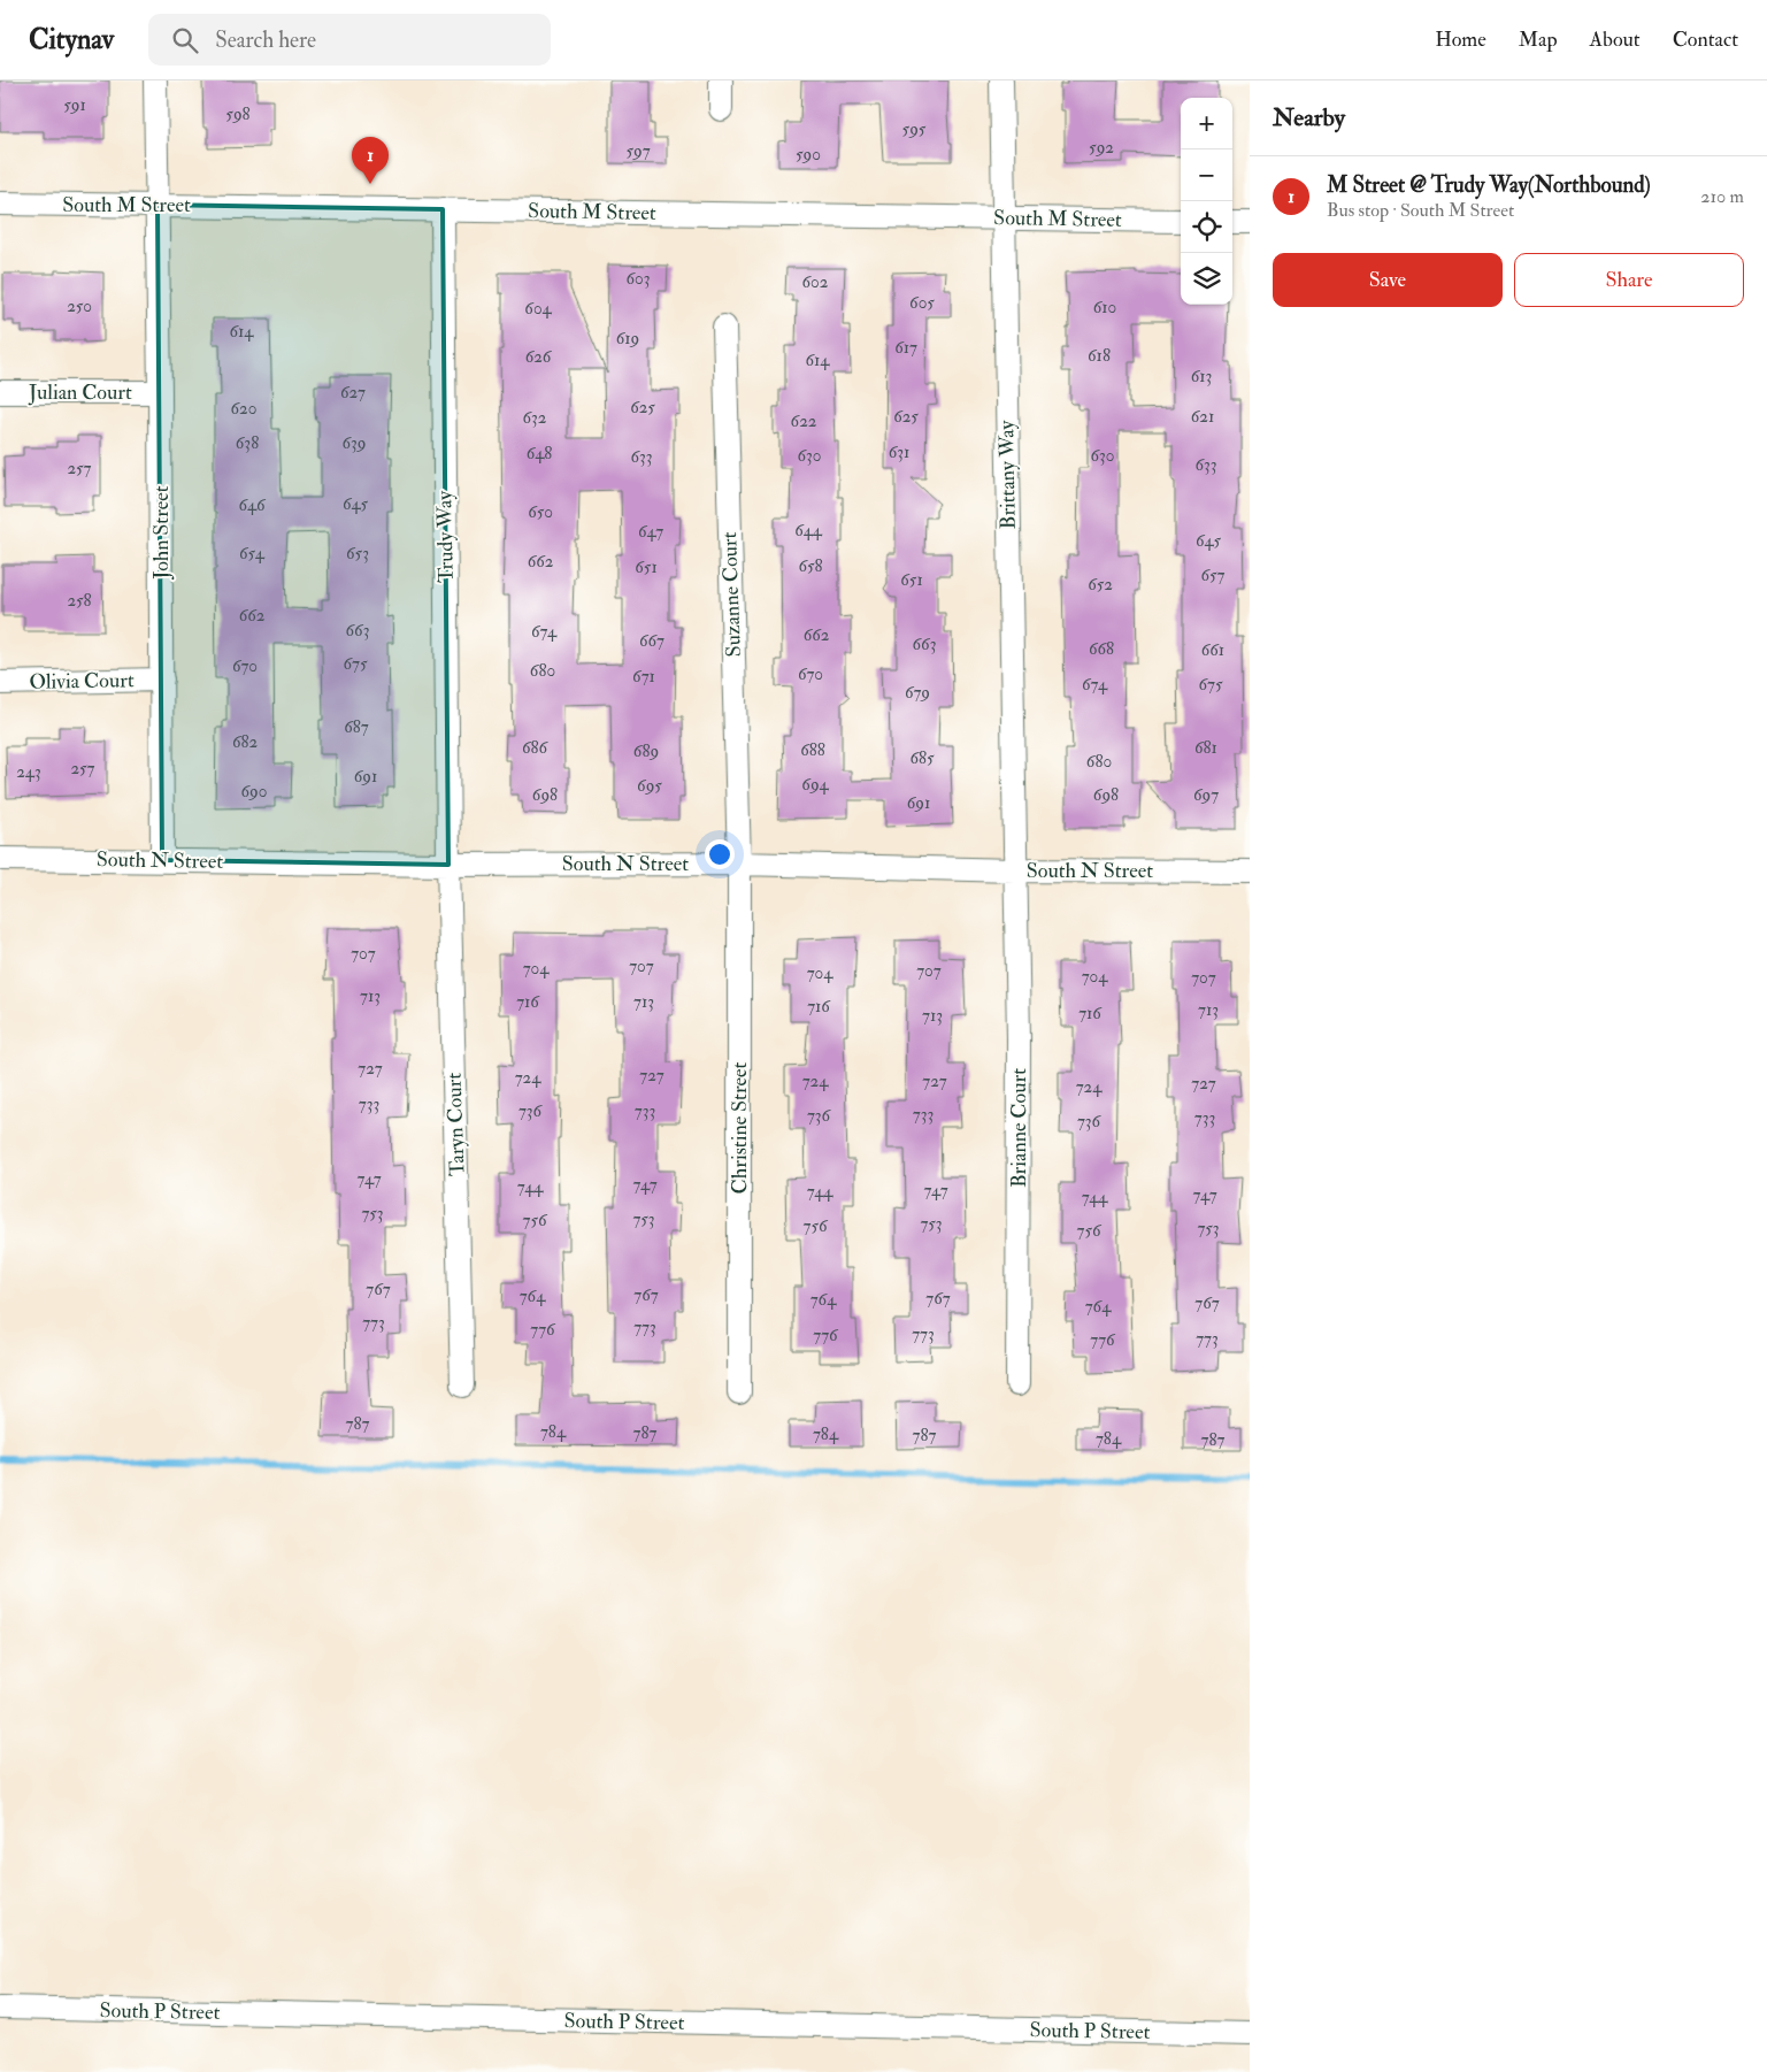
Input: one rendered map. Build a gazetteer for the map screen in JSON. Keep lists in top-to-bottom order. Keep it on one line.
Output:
{"streets":{"street":["South M Street","Julian Court","Brittany Way","John Street","Trudy Way","Suzanne Court","Olivia Court","South N Street","Taryn Court","Christine Street","Brianne Court","South P Street"]},"crossings":[["South M Street","Brittany Way"],["South M Street","John Street"],["South M Street","Trudy Way"],["Julian Court","John Street"],["Brittany Way","South N Street"],["Brittany Way","Brianne Court"],["John Street","Olivia Court"],["John Street","South N Street"],["Trudy Way","South N Street"],["Trudy Way","Taryn Court"],["Suzanne Court","South N Street"],["Suzanne Court","Christine Street"],["South N Street","Taryn Court"],["South N Street","Christine Street"],["South N Street","Brianne Court"]],"house_numbers":["591","598","595","592","597","590","603","602","605","250","610","604","614","619","617","618","626","614","613","627","625","620","625","621","632","622","638","639","631","648","630","630","633","633","257","645","646","650","644","647","645","654","653","662","658","651","657","651","652","258","662","663","674","662","667","663","668","661","675","670","680","670","671","674","675","679","687","682","686","681","688","689","685","680","257","243","691","694","695","690","698","698","697","691","707","707","704","707","704","704","707","713","716","713","716","713","716","713","727","727","724","724","727","727","724","733","736","733","733","736","733","736","747","747","744","747","744","747","744","753","753","756","753","756","753","756","767","767","764","767","764","767","764","773","773","776","773","776","773","776","787","784","787","784","787","784","787"],"page":{"header":"Citynav","search":"Search here","nav":["Home","Map","About","Contact"],"heading":"Nearby","map_buttons":["+","−"],"pins":"1","list":[{"mark":"1","name":"M Street @ Trudy Way(Northbound)","note":"Bus stop · South M Street","value":"210 m"}],"buttons":["Save","Share"]}}
